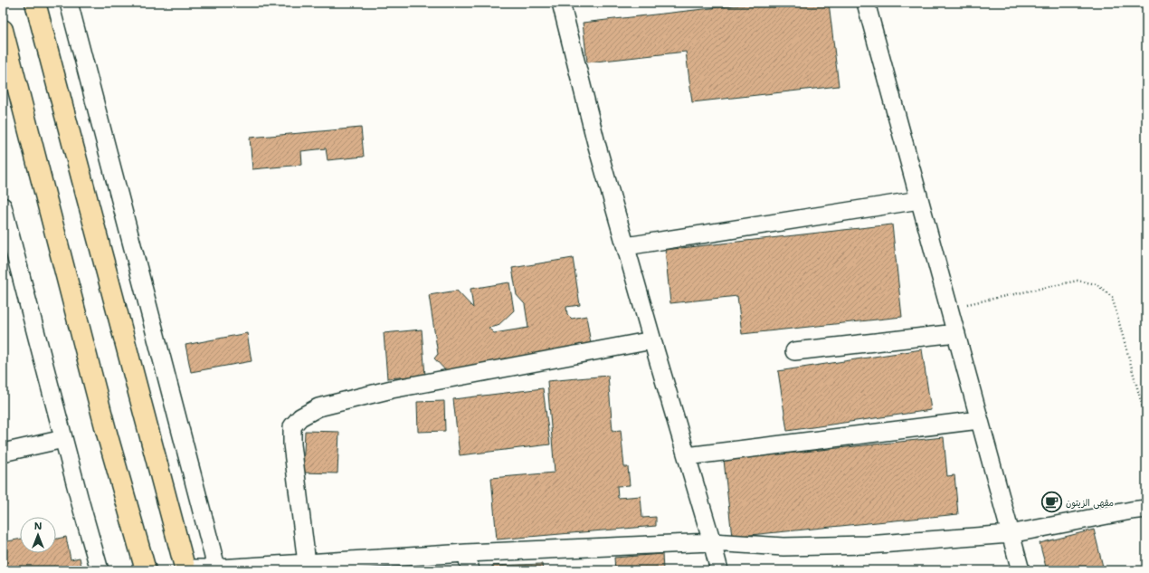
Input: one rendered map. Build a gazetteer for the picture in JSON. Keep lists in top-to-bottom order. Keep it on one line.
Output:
{"places":{"cafe":["مقهى الزيتون"]},"north":"top"}
